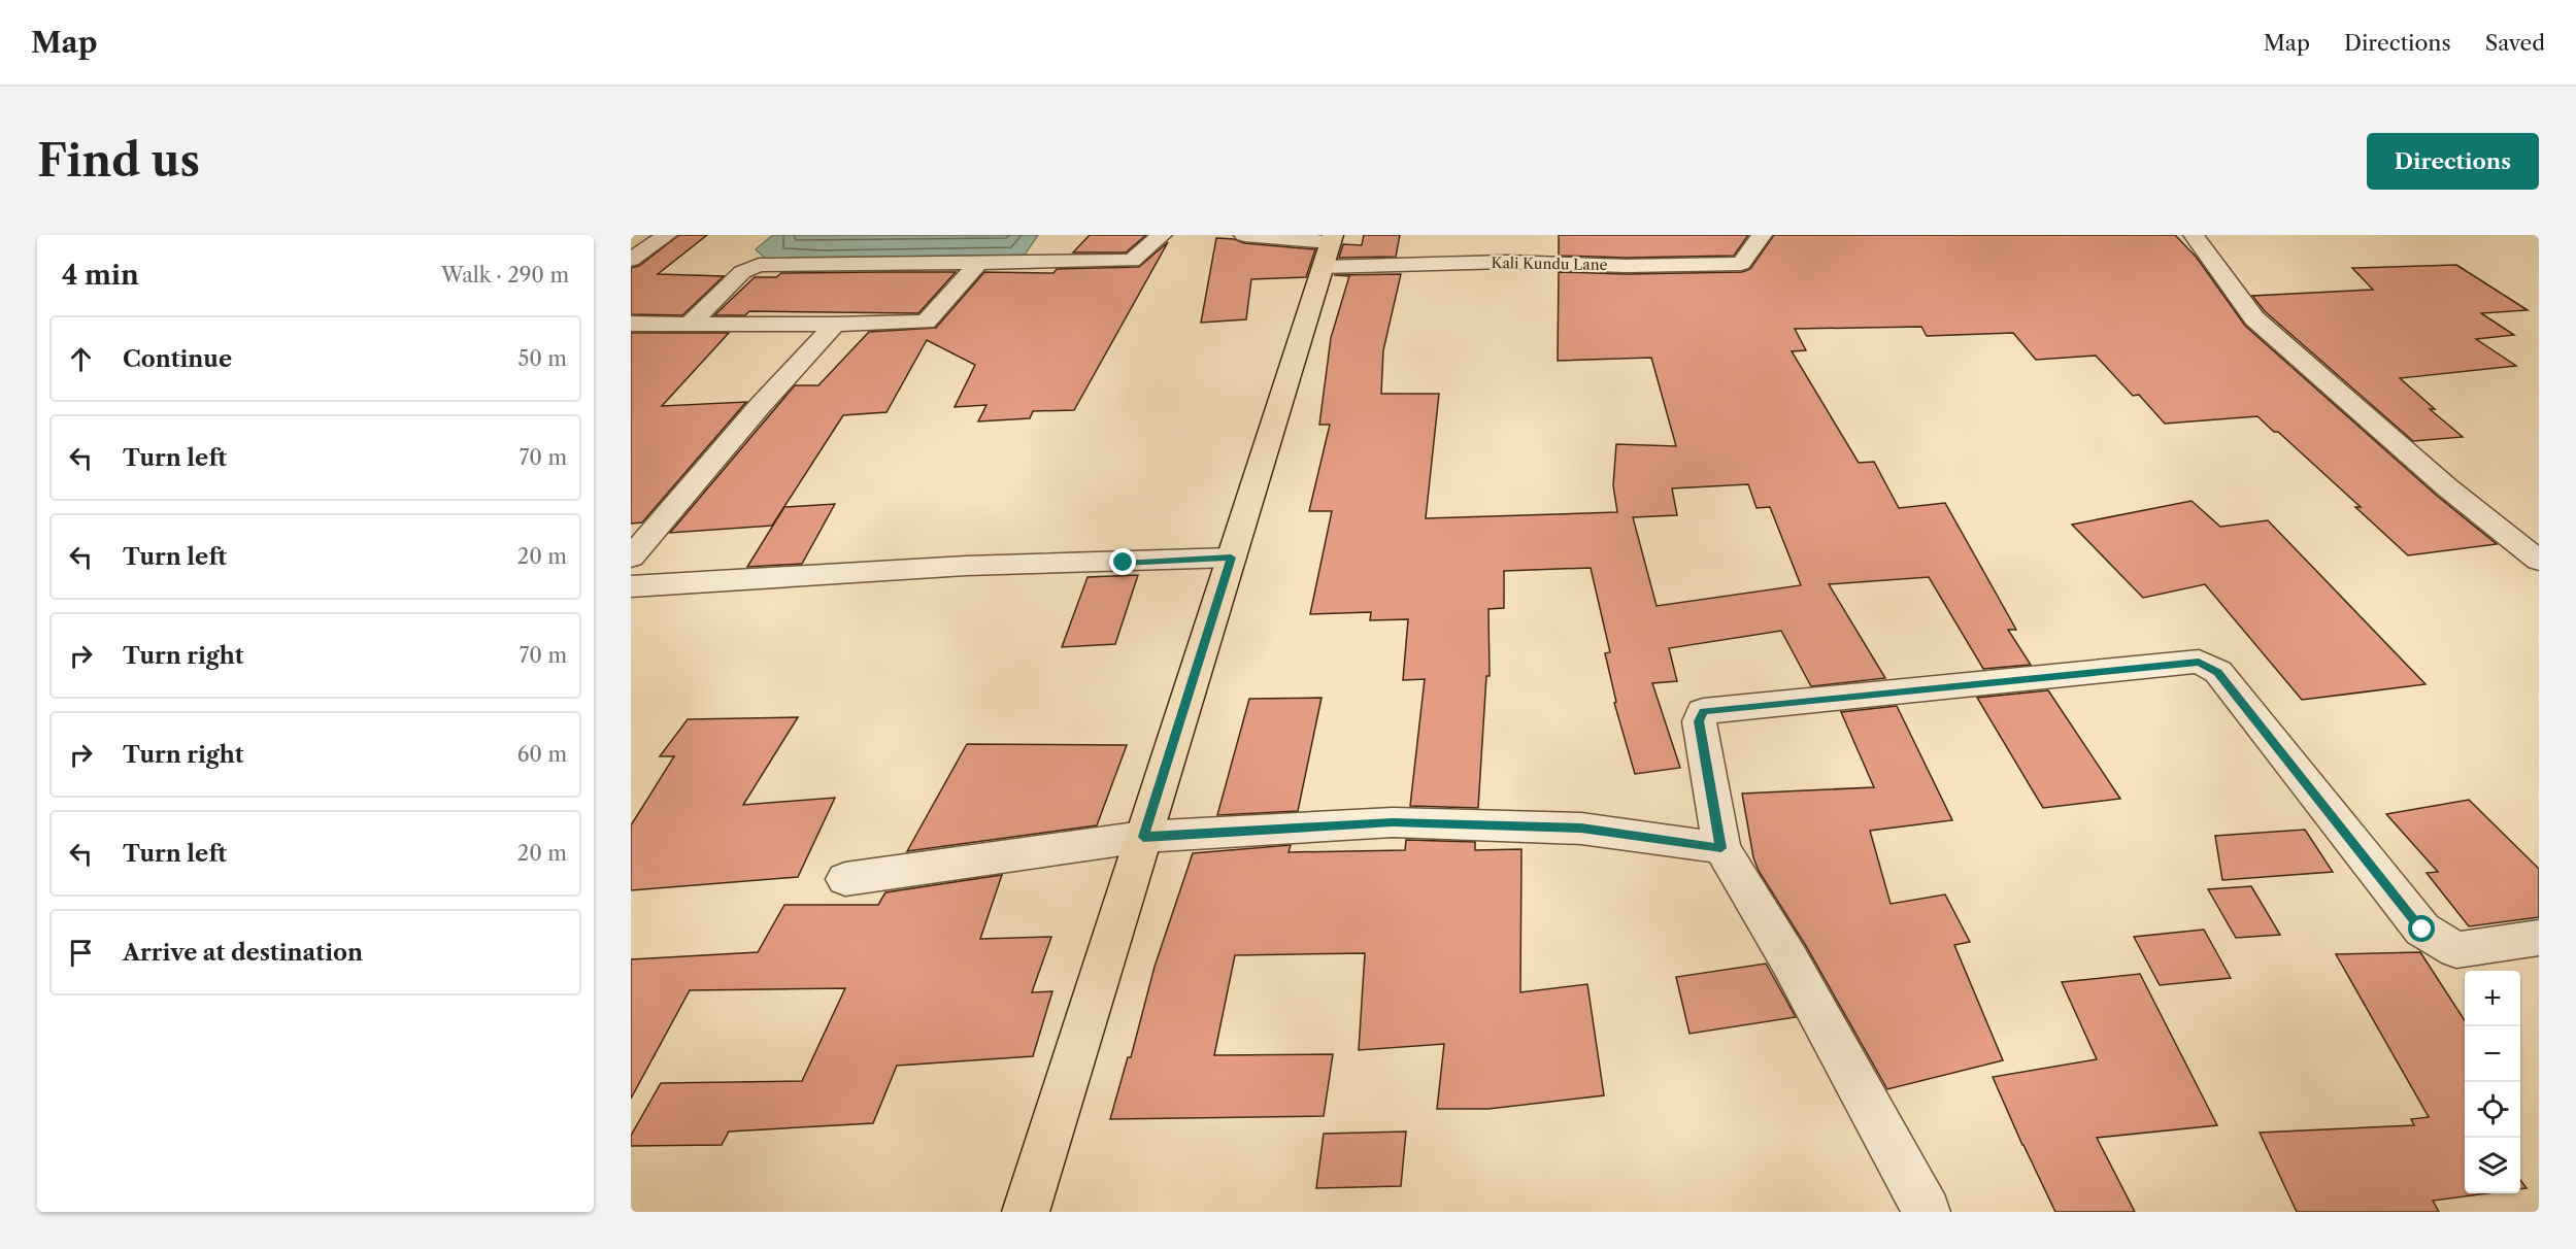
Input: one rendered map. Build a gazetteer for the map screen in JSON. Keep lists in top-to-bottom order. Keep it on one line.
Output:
{"streets":{"street":["Kali Kundu Lane"]},"page":{"header":"Map","nav":["Map","Directions","Saved"],"buttons":"Directions","title":"Find us","heading":["4 min","Walk · 290 m"],"list":[["Continue","50 m"],["Turn left","70 m"],["Turn left","20 m"],["Turn right","70 m"],["Turn right","60 m"],["Turn left","20 m"],"Arrive at destination"],"map_buttons":["+","−"]}}
